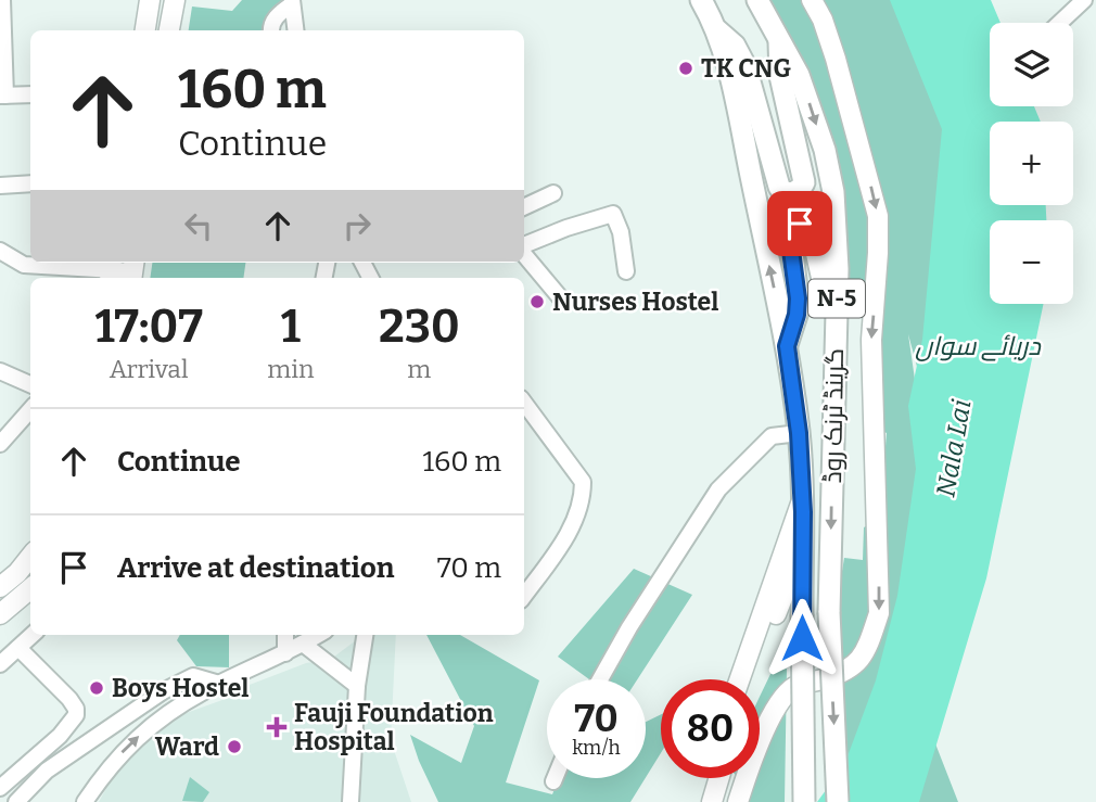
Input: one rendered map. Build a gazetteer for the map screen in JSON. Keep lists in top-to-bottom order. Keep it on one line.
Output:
{"streets":{"highway":["N-5","گرینڈ ٹرنک روڈ"]},"water":["دریائے سواں","Nala Lai"],"places":{"other":["TK CNG","Nurses Hostel","Boys Hostel","Ward"],"health":["Fauji Foundation Hospital"]},"page":{"map_buttons":["+","−"],"turn":["160 m","Continue"],"eta":["17:07","Arrival","1","min","230","m"],"list":[{"name":"Continue","value":"160 m"},{"name":"Arrive at destination","value":"70 m"}],"speed":"70 km/h","limit":"80"}}
